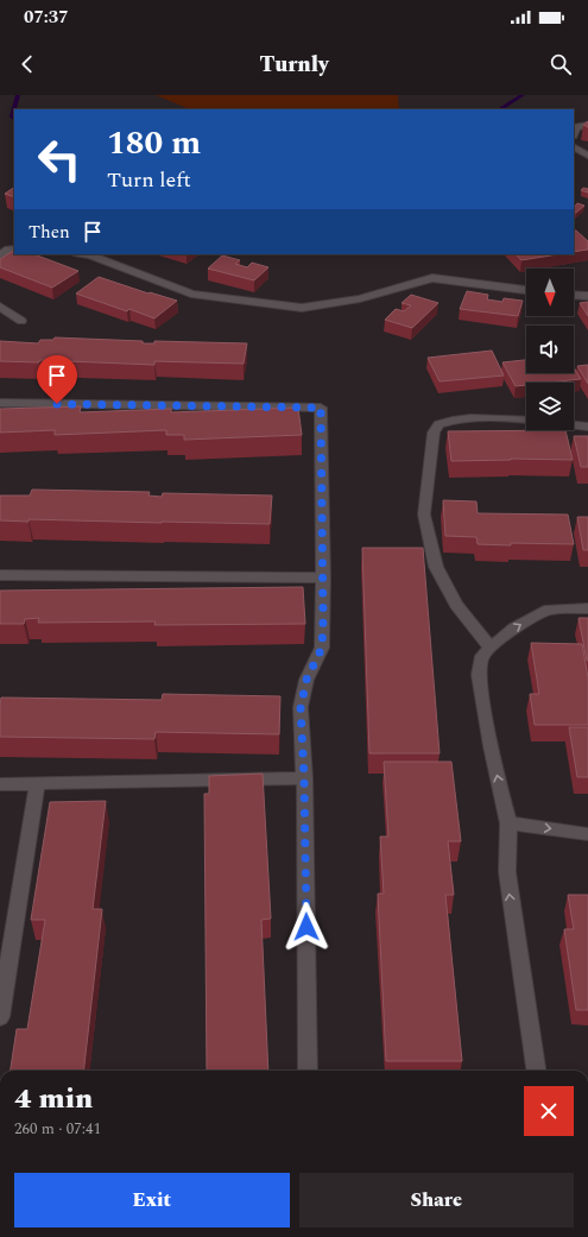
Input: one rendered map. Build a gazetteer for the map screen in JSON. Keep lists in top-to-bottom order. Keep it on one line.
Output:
{"north":"bottom","page":{"status":"07:37","header":"Turnly","turn":["180 m","Turn left"],"then":"Then","heading":["4 min","260 m · 07:41"],"buttons":["Exit","Share"]}}
